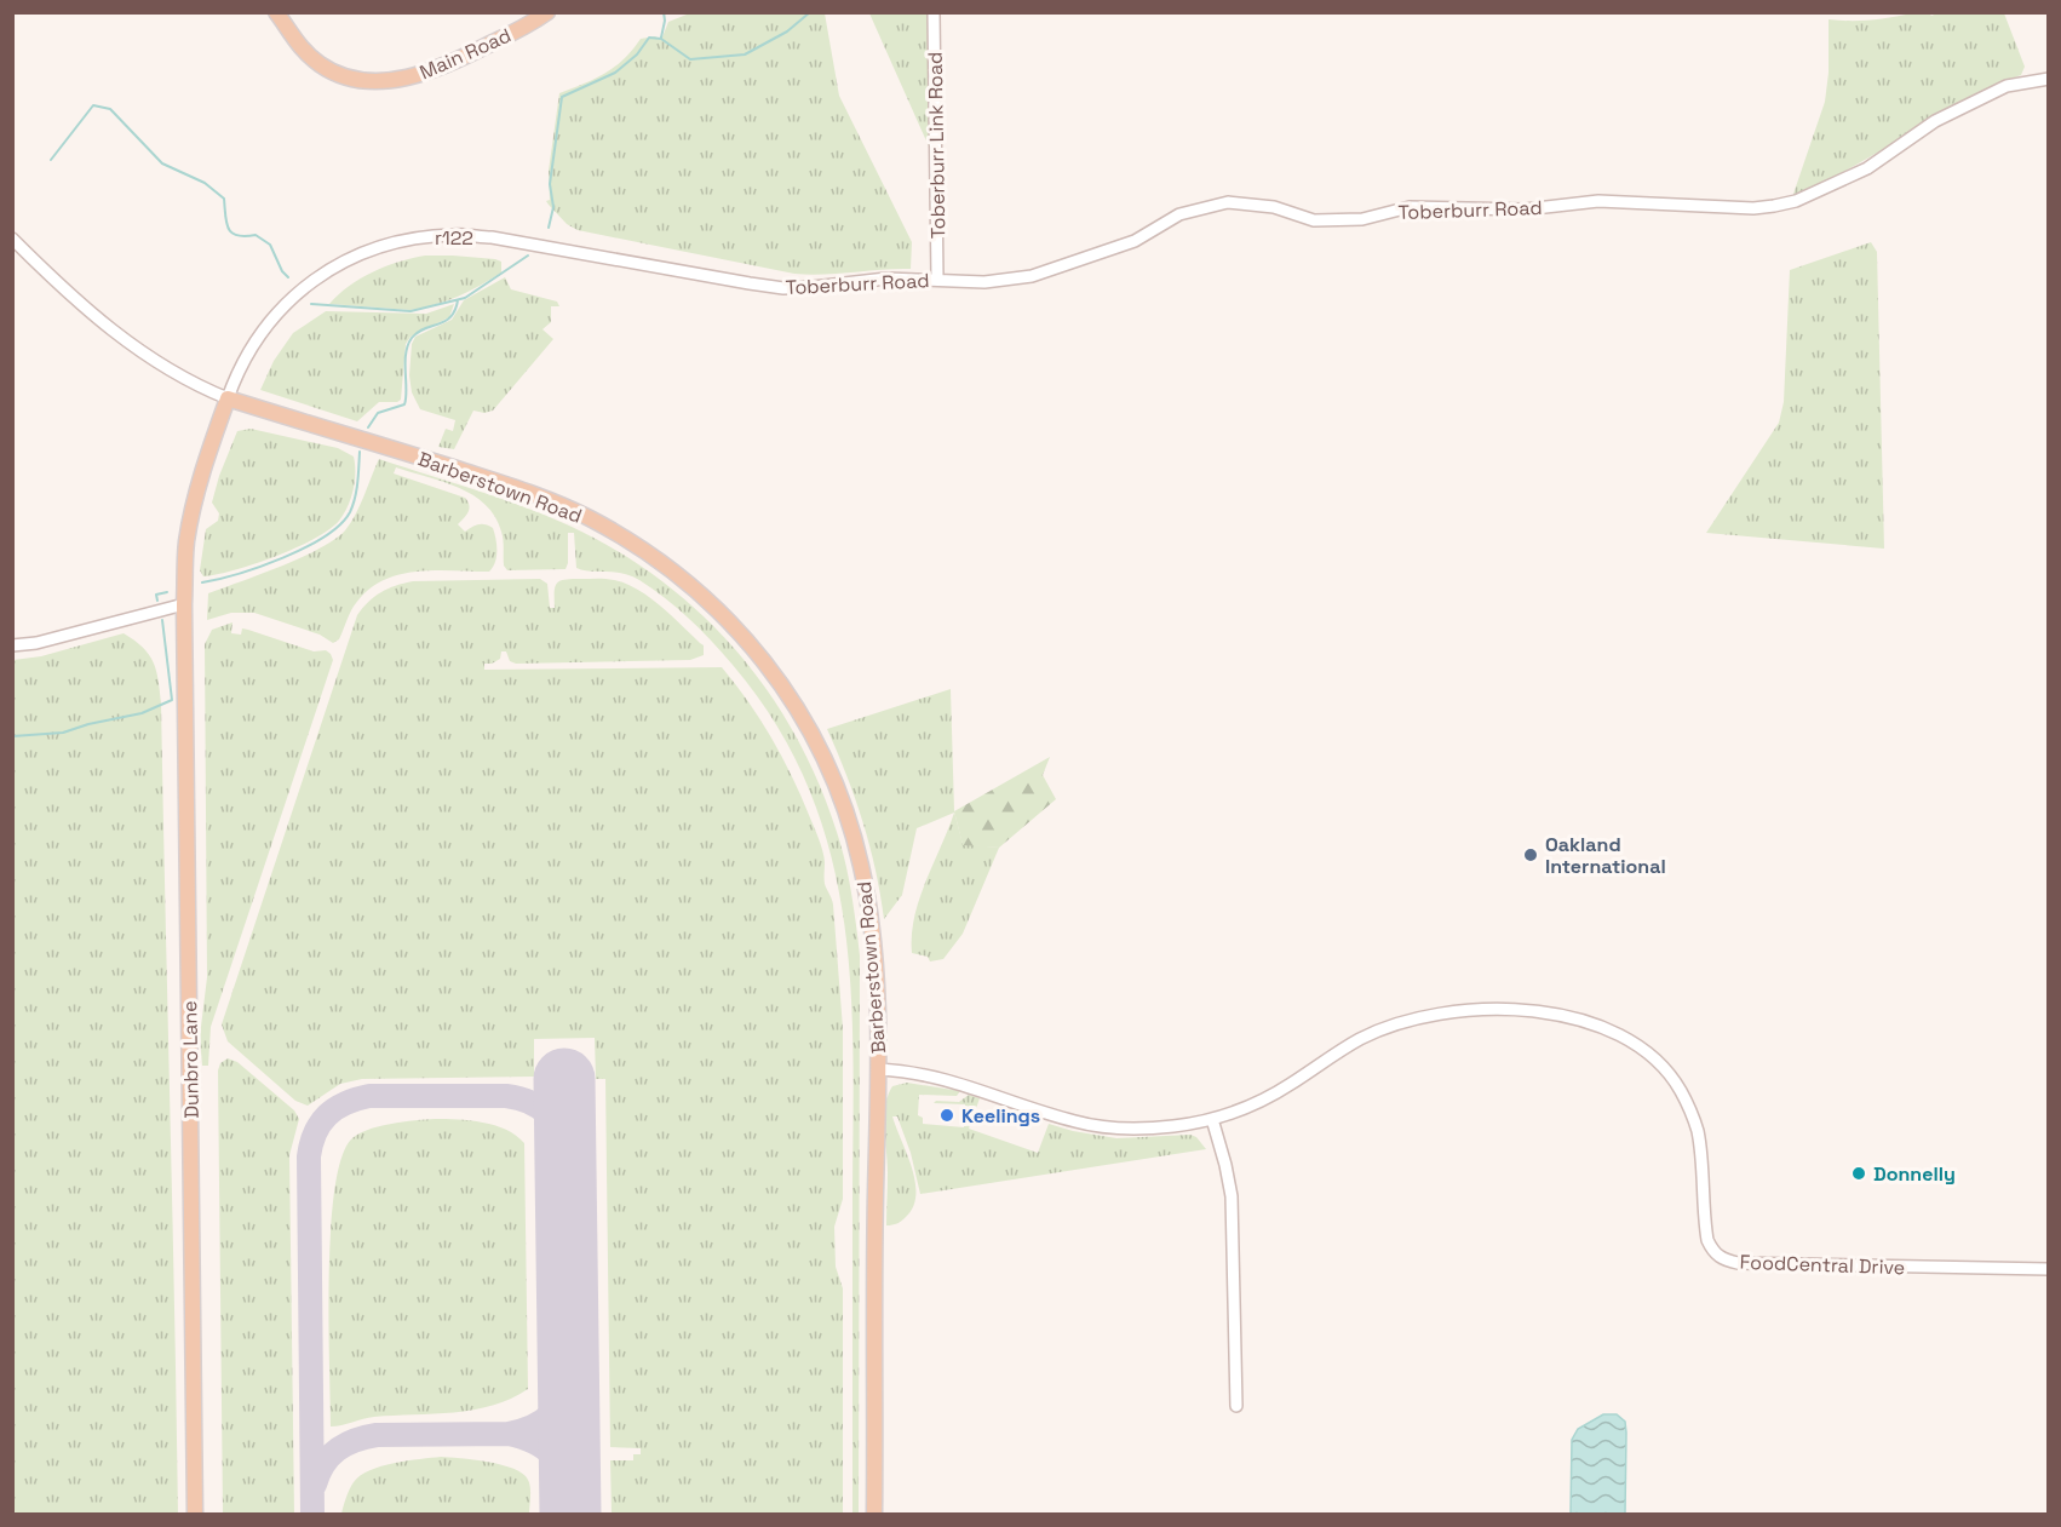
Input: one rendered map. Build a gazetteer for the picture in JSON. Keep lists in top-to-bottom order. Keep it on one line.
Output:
{"streets":{"main road":["Main Road","Barberstown Road","Dunbro Lane"],"street":["Toberburr Link Road","Toberburr Road","r122","FoodCentral Drive"]},"crossings":[["Toberburr Link Road","Toberburr Road"],["Toberburr Road","r122"],["r122","Barberstown Road"],["r122","Dunbro Lane"],["Barberstown Road","Dunbro Lane"],["Barberstown Road","FoodCentral Drive"]],"places":["Oakland International","Keelings","Donnelly"]}
